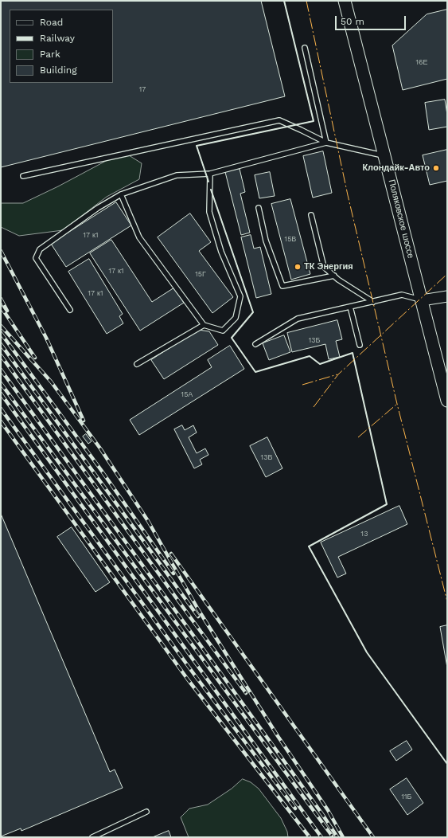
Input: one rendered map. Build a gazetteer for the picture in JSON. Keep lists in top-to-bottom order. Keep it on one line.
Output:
{"streets":{"main road":["Поляковское шоссе"]},"places":["Клондайк-Авто","ТК Энергия"],"house_numbers":["16Е","17","17 к1","15В","17 к1","15Г","17 к1","13Б","15А","13В","13","11Б"],"legend":["Road","Railway","Park","Building"],"scale_bar":"50 m"}
